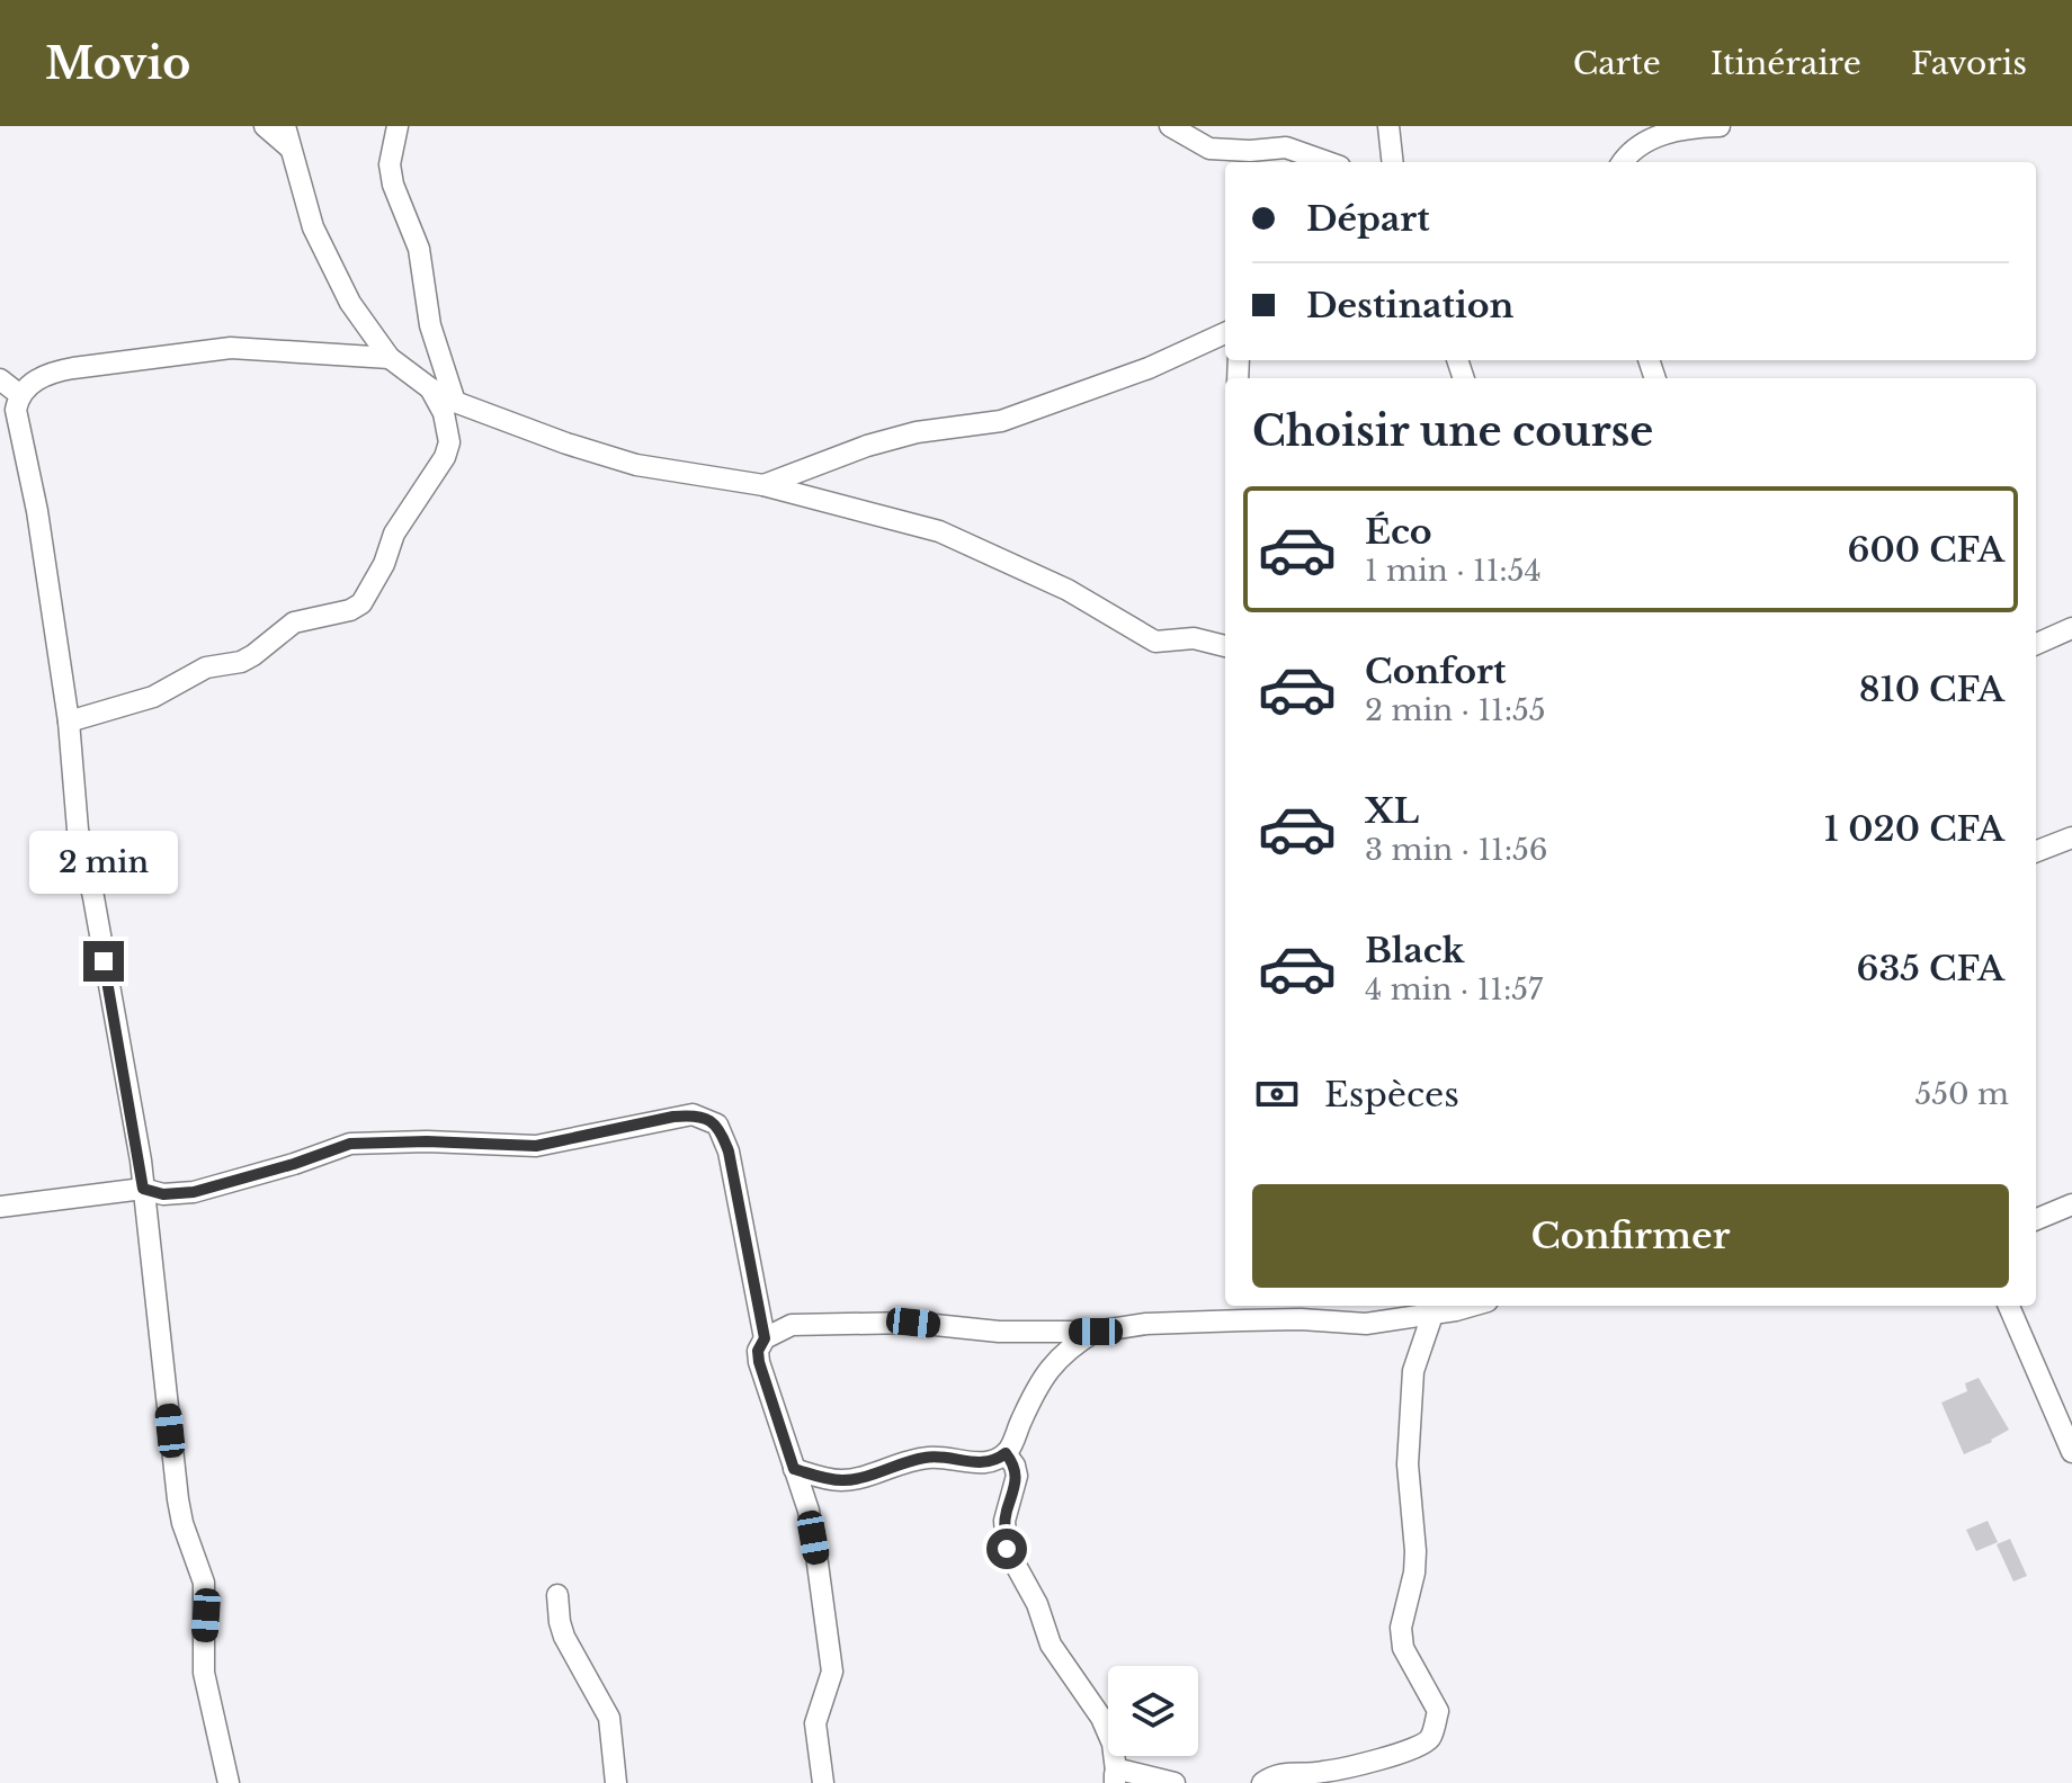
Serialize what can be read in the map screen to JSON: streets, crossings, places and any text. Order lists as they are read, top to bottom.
{
  "page": {
    "header": "Movio",
    "nav": ["Carte", "Itinéraire", "Favoris"],
    "banner": ["Départ", "Destination"],
    "heading": "Choisir une course",
    "list": [
      {
        "name": "Éco",
        "note": "1 min · 11:54",
        "value": "600 CFA"
      },
      {
        "name": "Confort",
        "note": "2 min · 11:55",
        "value": "810 CFA"
      },
      {
        "name": "XL",
        "note": "3 min · 11:56",
        "value": "1 020 CFA"
      },
      {
        "name": "Black",
        "note": "4 min · 11:57",
        "value": "635 CFA"
      }
    ],
    "bubble": "2 min",
    "pay": ["Espèces", "550 m"],
    "buttons": "Confirmer"
  }
}
